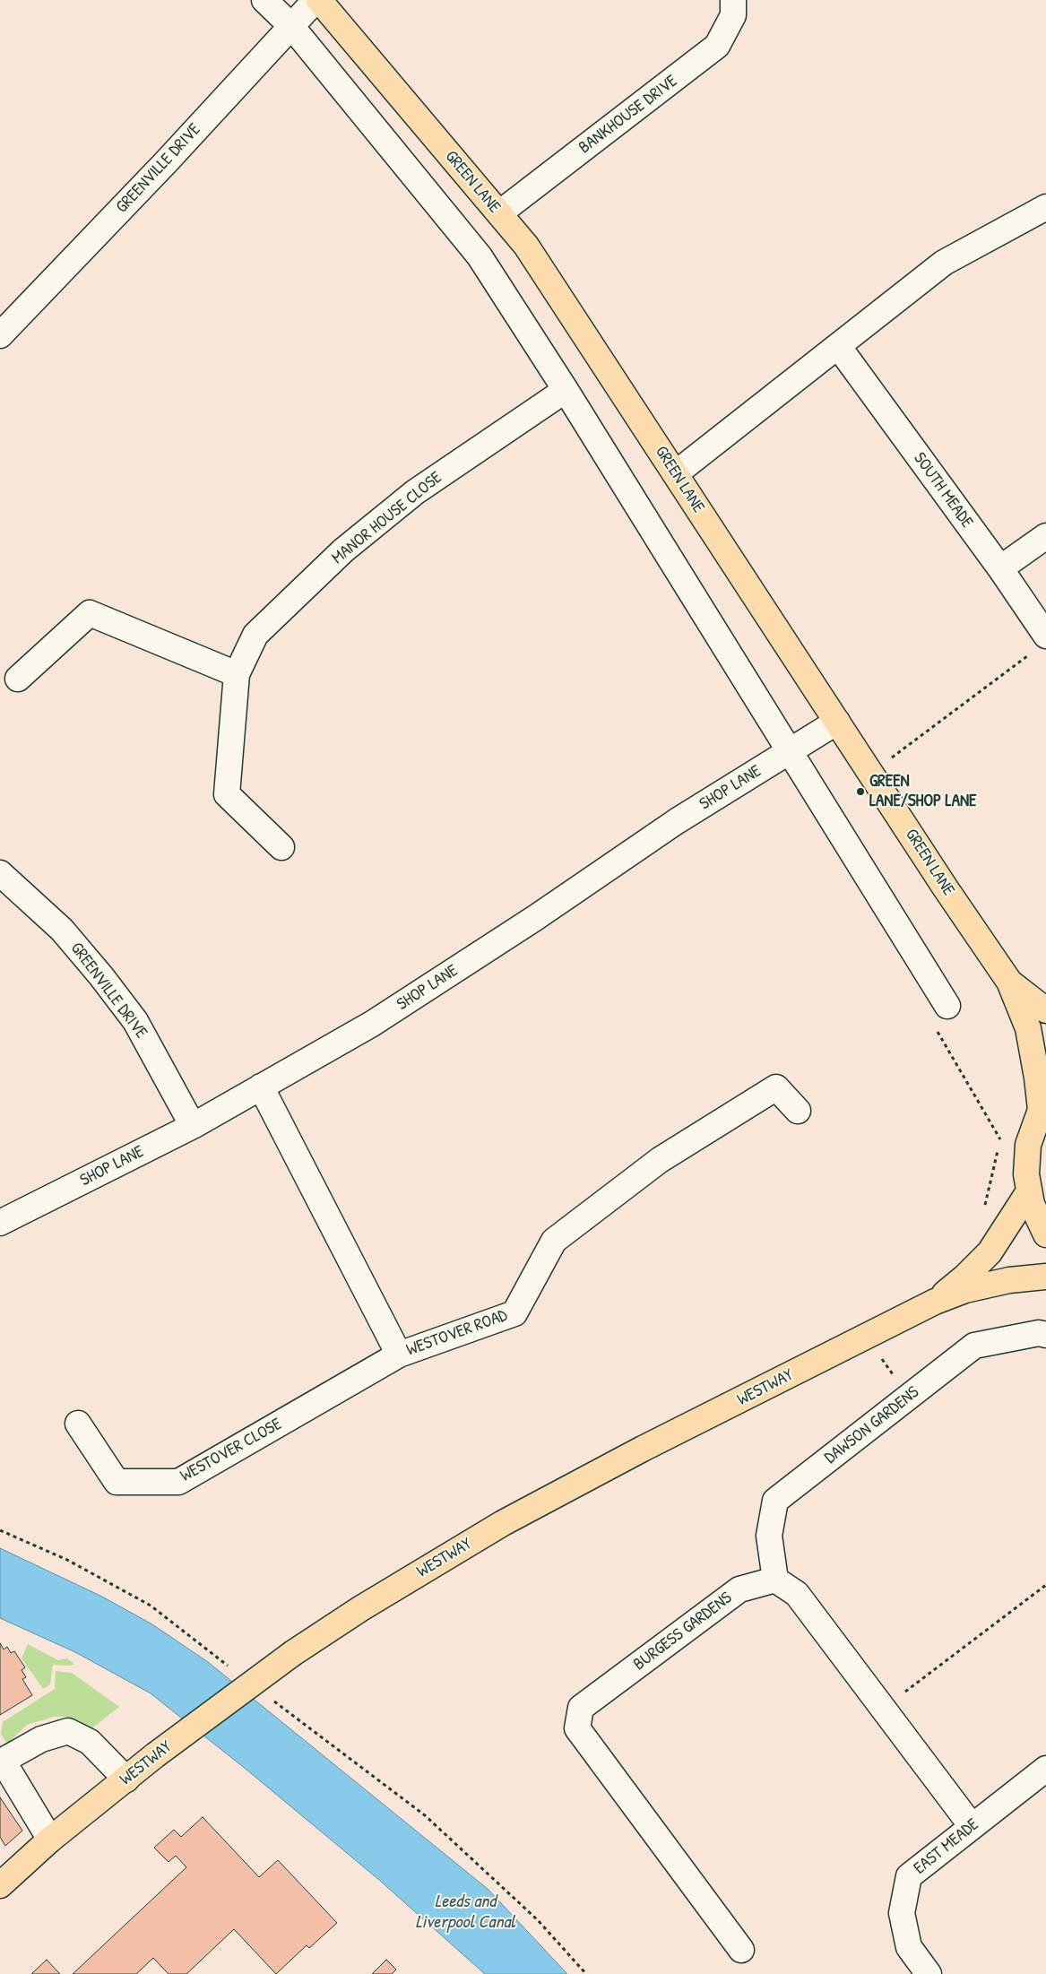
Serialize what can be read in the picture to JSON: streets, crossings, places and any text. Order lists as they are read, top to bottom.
{
  "streets": {
    "main road": ["GREEN LANE", "WESTWAY"],
    "street": [
      "BANKHOUSE DRIVE",
      "GREENVILLE DRIVE",
      "SOUTH MEADE",
      "MANOR HOUSE CLOSE",
      "SHOP LANE",
      "WESTOVER ROAD",
      "DAWSON GARDENS",
      "WESTOVER CLOSE",
      "BURGESS GARDENS",
      "EAST MEADE"
    ]
  },
  "crossings": [
    ["BANKHOUSE DRIVE", "GREEN LANE"],
    ["GREENVILLE DRIVE", "SHOP LANE"],
    ["GREEN LANE", "SHOP LANE"],
    ["SHOP LANE", "WESTOVER ROAD"],
    ["WESTOVER ROAD", "WESTOVER CLOSE"],
    ["DAWSON GARDENS", "BURGESS GARDENS"]
  ],
  "water": ["Leeds and Liverpool Canal"],
  "places": ["GREEN LANE/SHOP LANE"]
}
